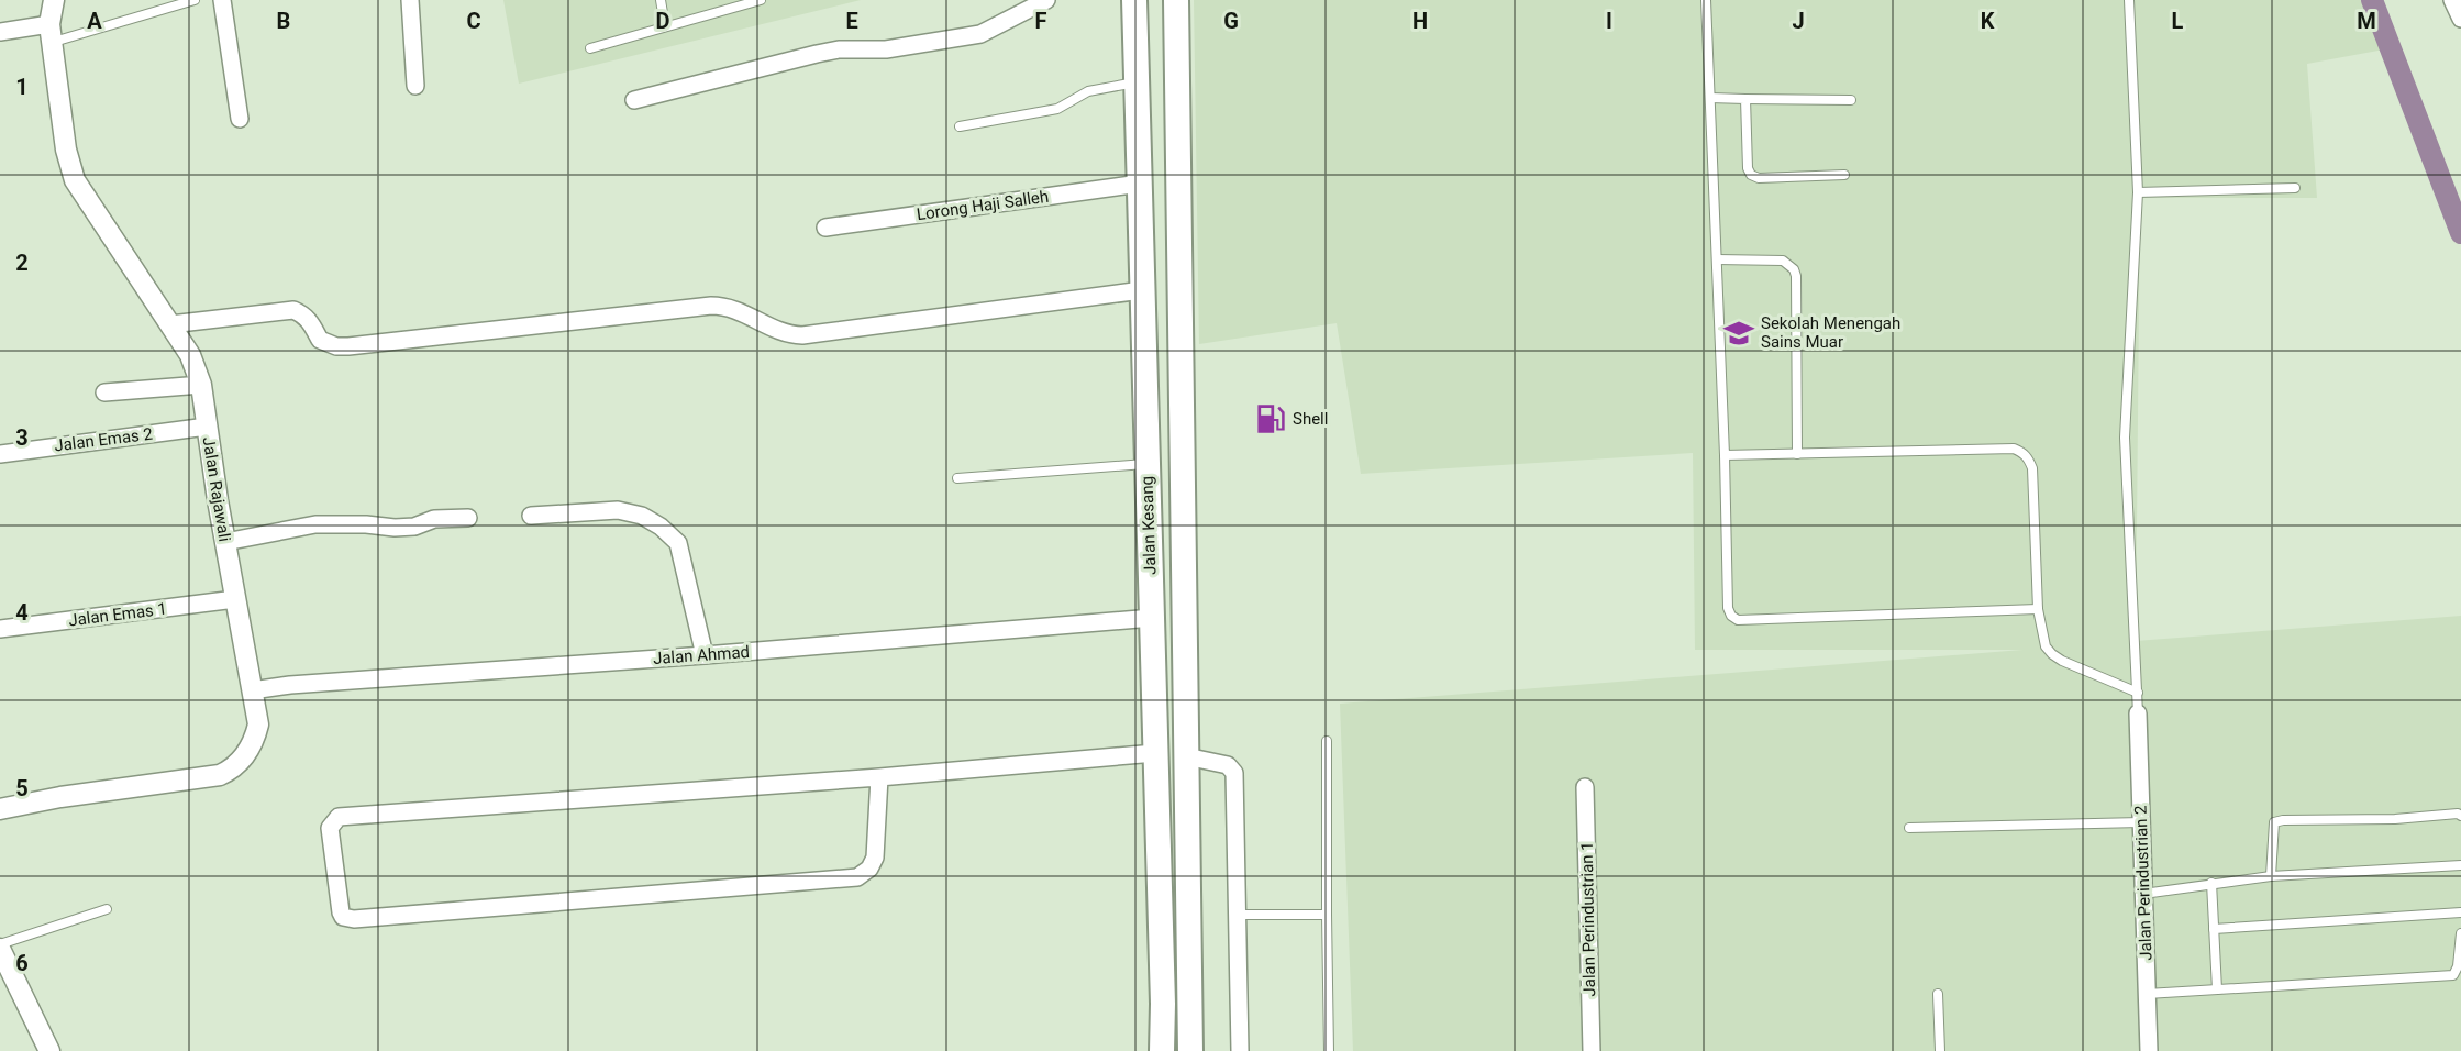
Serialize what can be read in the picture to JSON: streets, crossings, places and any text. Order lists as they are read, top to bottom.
{
  "streets": {
    "main road": ["Jalan Kesang"],
    "street": [
      "Lorong Haji Salleh",
      "Jalan Emas 2",
      "Jalan Rajawali",
      "Jalan Emas 1",
      "Jalan Ahmad",
      "Jalan Perindustrian 2",
      "Jalan Perindustrian 1"
    ]
  },
  "crossings": [
    ["Lorong Haji Salleh", "Jalan Kesang"],
    ["Jalan Emas 2", "Jalan Rajawali"],
    ["Jalan Rajawali", "Jalan Emas 1"],
    ["Jalan Rajawali", "Jalan Ahmad"],
    ["Jalan Kesang", "Jalan Ahmad"]
  ],
  "places": {
    "school or university": ["Sekolah Menengah Sains Muar"],
    "fuel station": ["Shell"]
  },
  "grid": {
    "columns": [
      "A",
      "B",
      "C",
      "D",
      "E",
      "F",
      "G",
      "H",
      "I",
      "J",
      "K",
      "L",
      "M"
    ],
    "rows": [
      "1",
      "2",
      "3",
      "4",
      "5",
      "6"
    ]
  }
}
